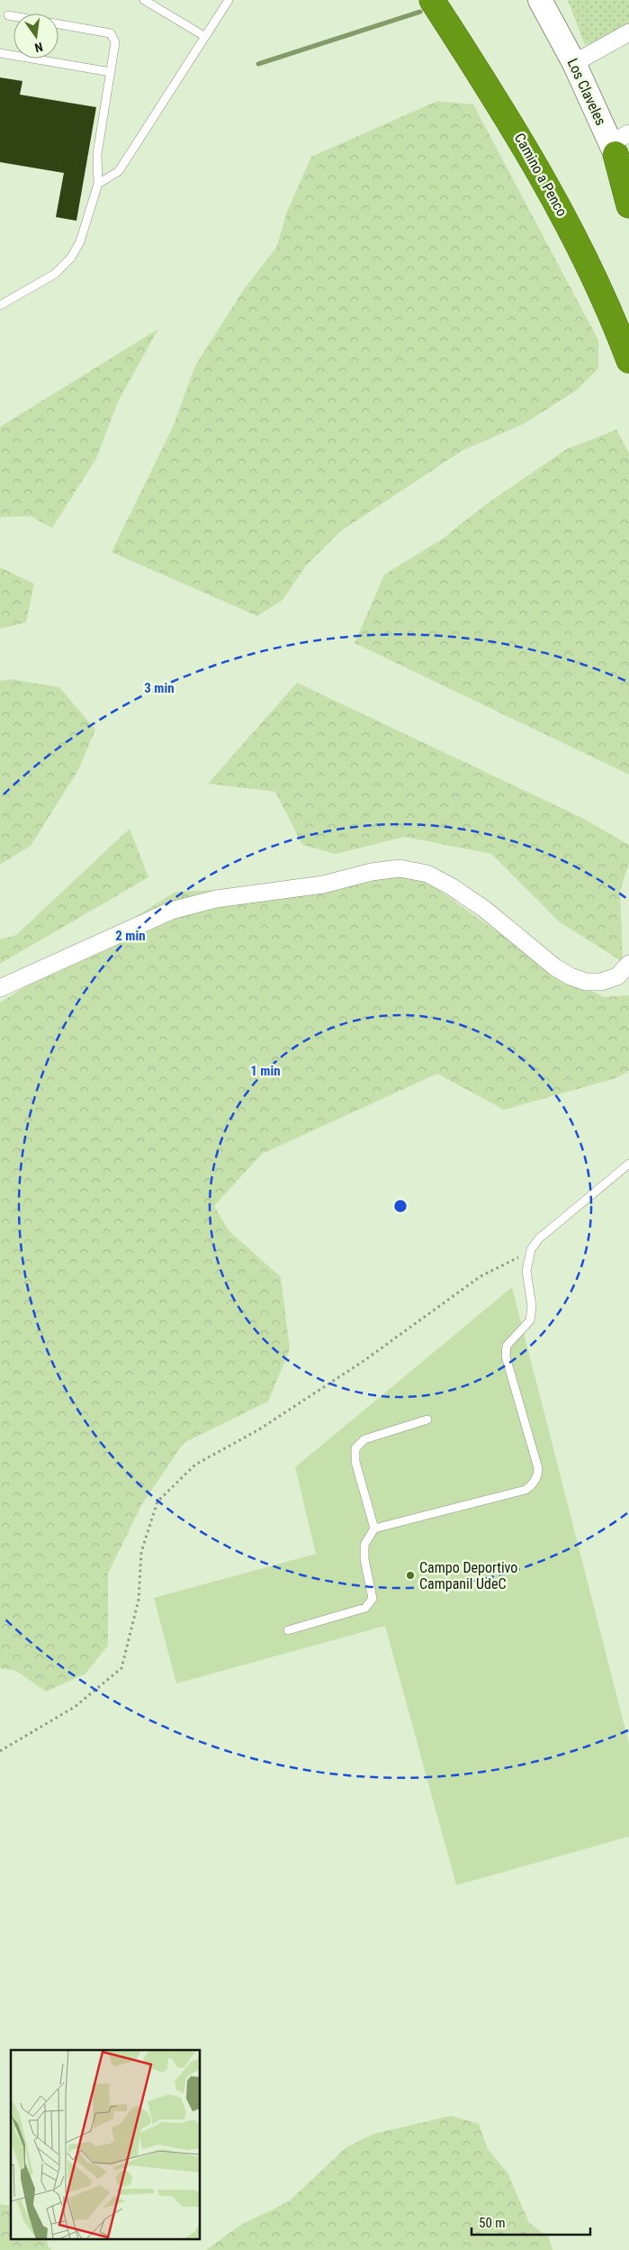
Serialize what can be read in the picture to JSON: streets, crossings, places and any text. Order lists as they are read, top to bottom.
{
  "streets": {
    "highway": ["Camino a Penco"],
    "street": ["Los Claveles"]
  },
  "places": ["Campo Deportivo Campanil UdeC"],
  "scale_bar": "50 m",
  "north": "bottom",
  "rings": ["3 min", "2 min", "1 min"]
}
